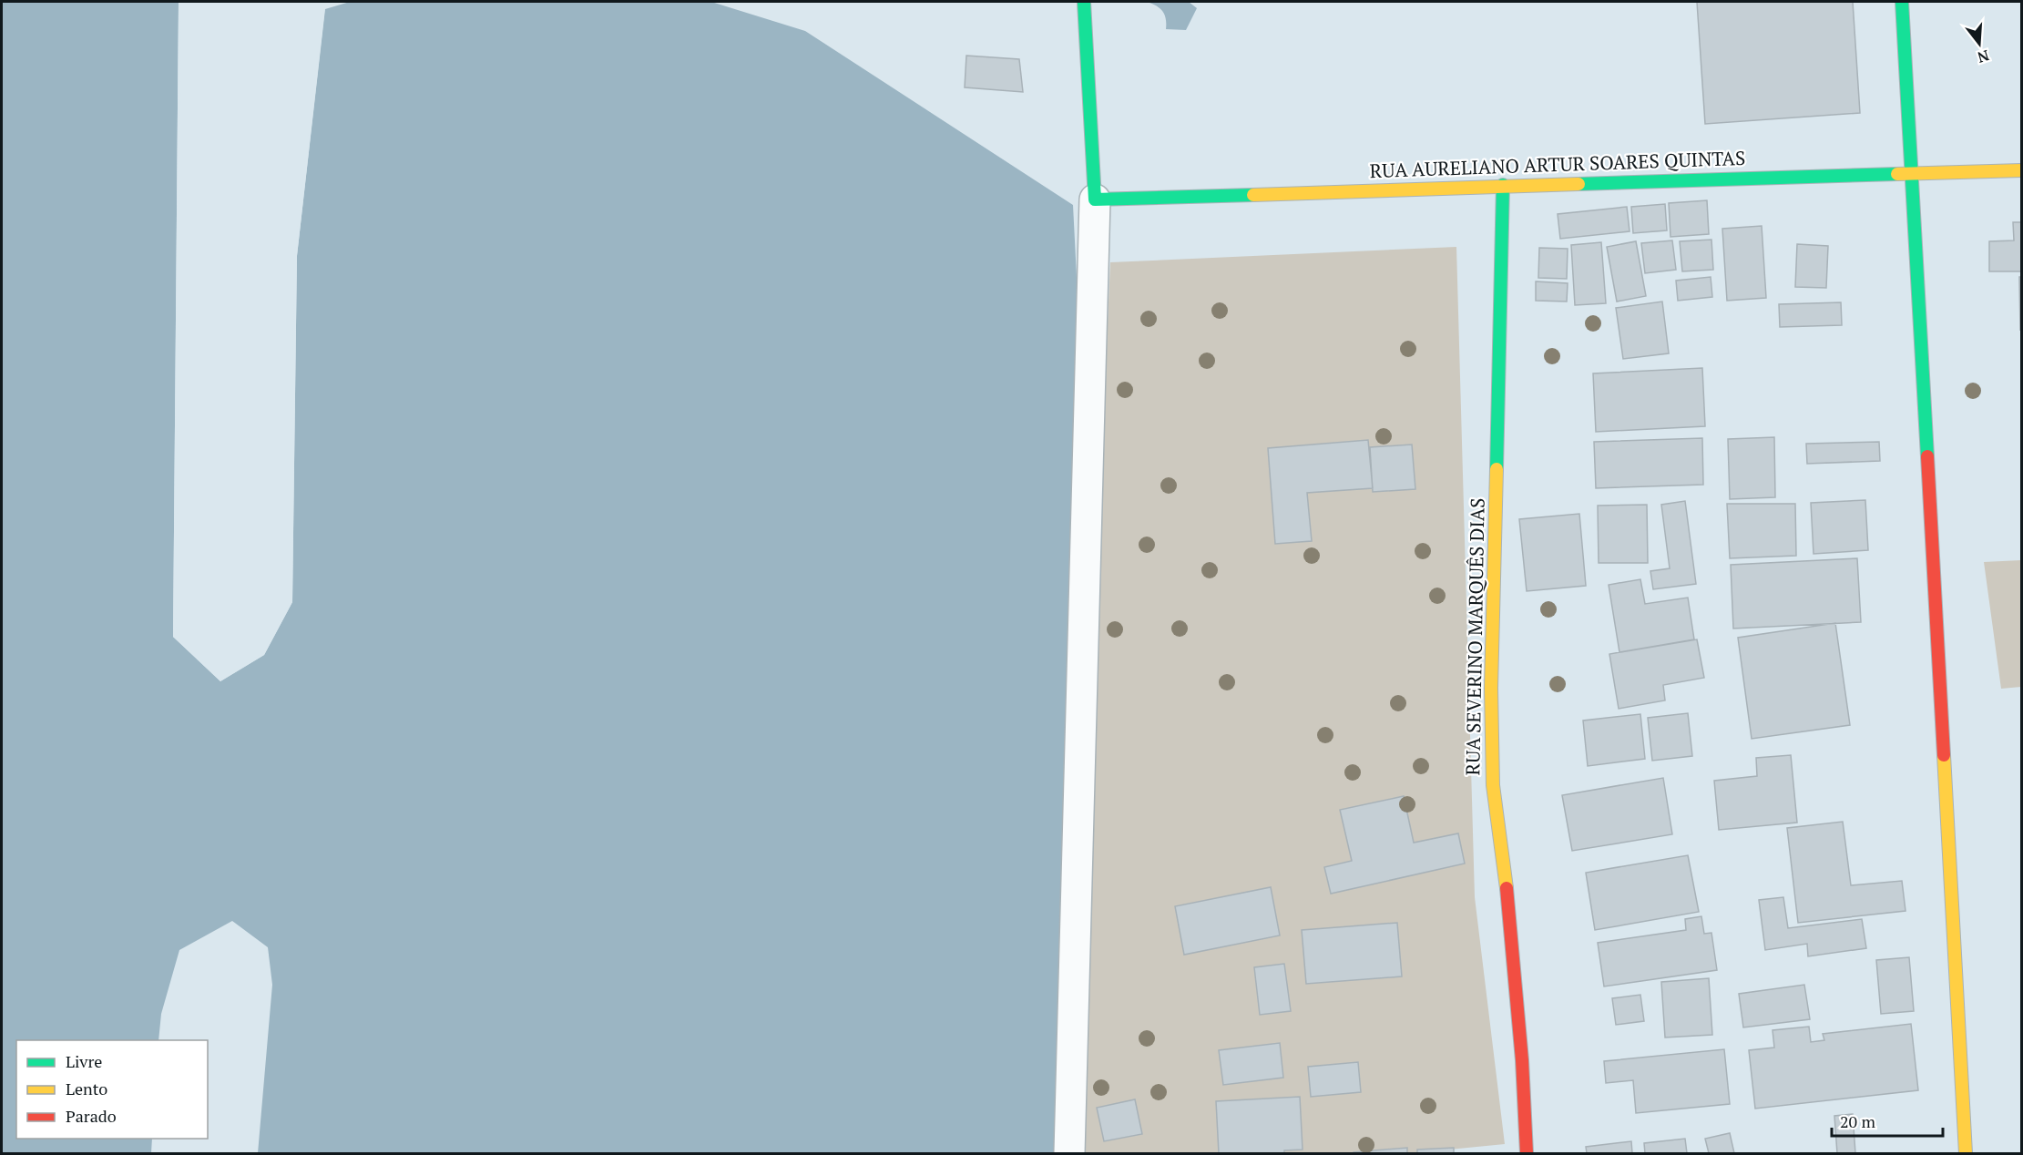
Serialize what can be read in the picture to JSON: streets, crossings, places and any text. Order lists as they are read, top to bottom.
{
  "streets": {
    "street": ["RUA AURELIANO ARTUR SOARES QUINTAS", "RUA SEVERINO MARQUÊS DIAS"]
  },
  "crossings": [
    ["RUA AURELIANO ARTUR SOARES QUINTAS", "RUA SEVERINO MARQUÊS DIAS"]
  ],
  "legend": ["Livre", "Lento", "Parado"],
  "scale_bar": "20 m",
  "north": "bottom"
}
